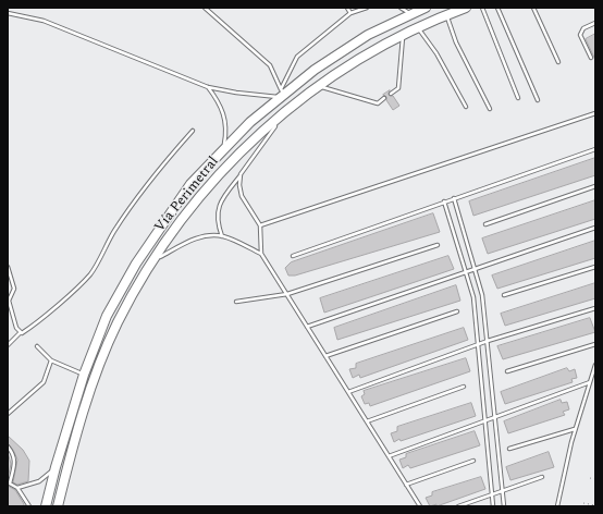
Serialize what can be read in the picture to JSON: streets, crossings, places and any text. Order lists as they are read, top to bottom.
{
  "streets": {
    "highway": ["Vía Perimetral"]
  }
}
